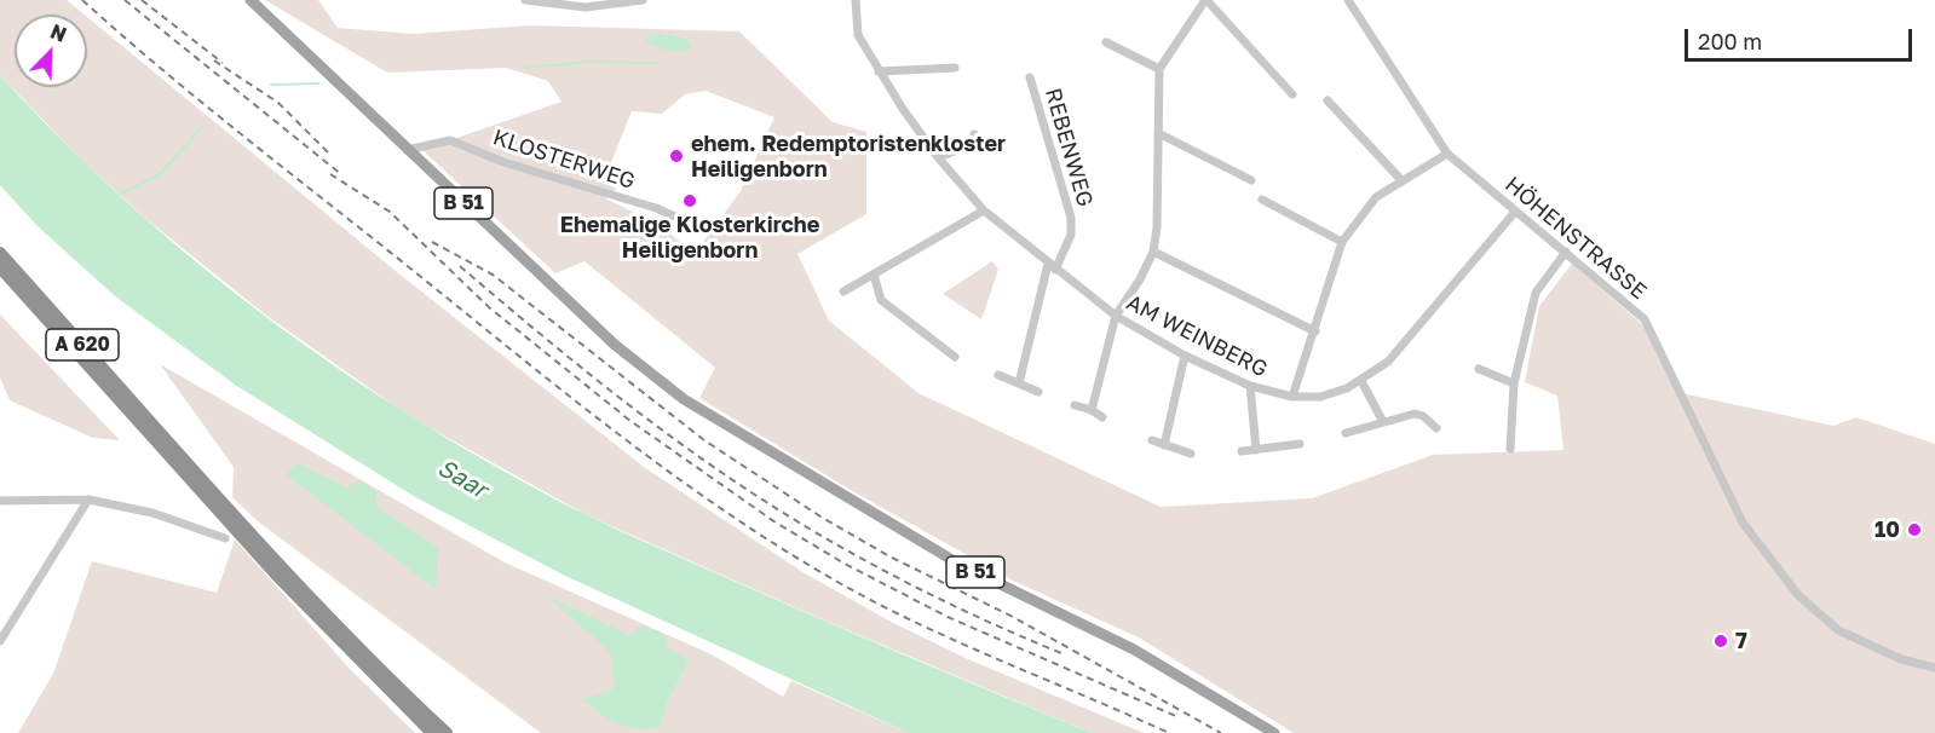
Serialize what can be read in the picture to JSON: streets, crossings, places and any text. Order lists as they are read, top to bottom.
{
  "streets": {
    "highway": ["A 620"],
    "main road": ["B 51"],
    "street": [
      "REBENWEG",
      "KLOSTERWEG",
      "HÖHENSTRASSE",
      "AM WEINBERG"
    ]
  },
  "crossings": [
    ["REBENWEG", "AM WEINBERG"],
    ["KLOSTERWEG", "B 51"],
    ["HÖHENSTRASSE", "AM WEINBERG"]
  ],
  "water": ["Saar"],
  "places": [
    "ehem. Redemptoristenkloster Heiligenborn",
    "Ehemalige Klosterkirche Heiligenborn",
    "10",
    "7"
  ],
  "scale_bar": "200 m",
  "north": "top right"
}
